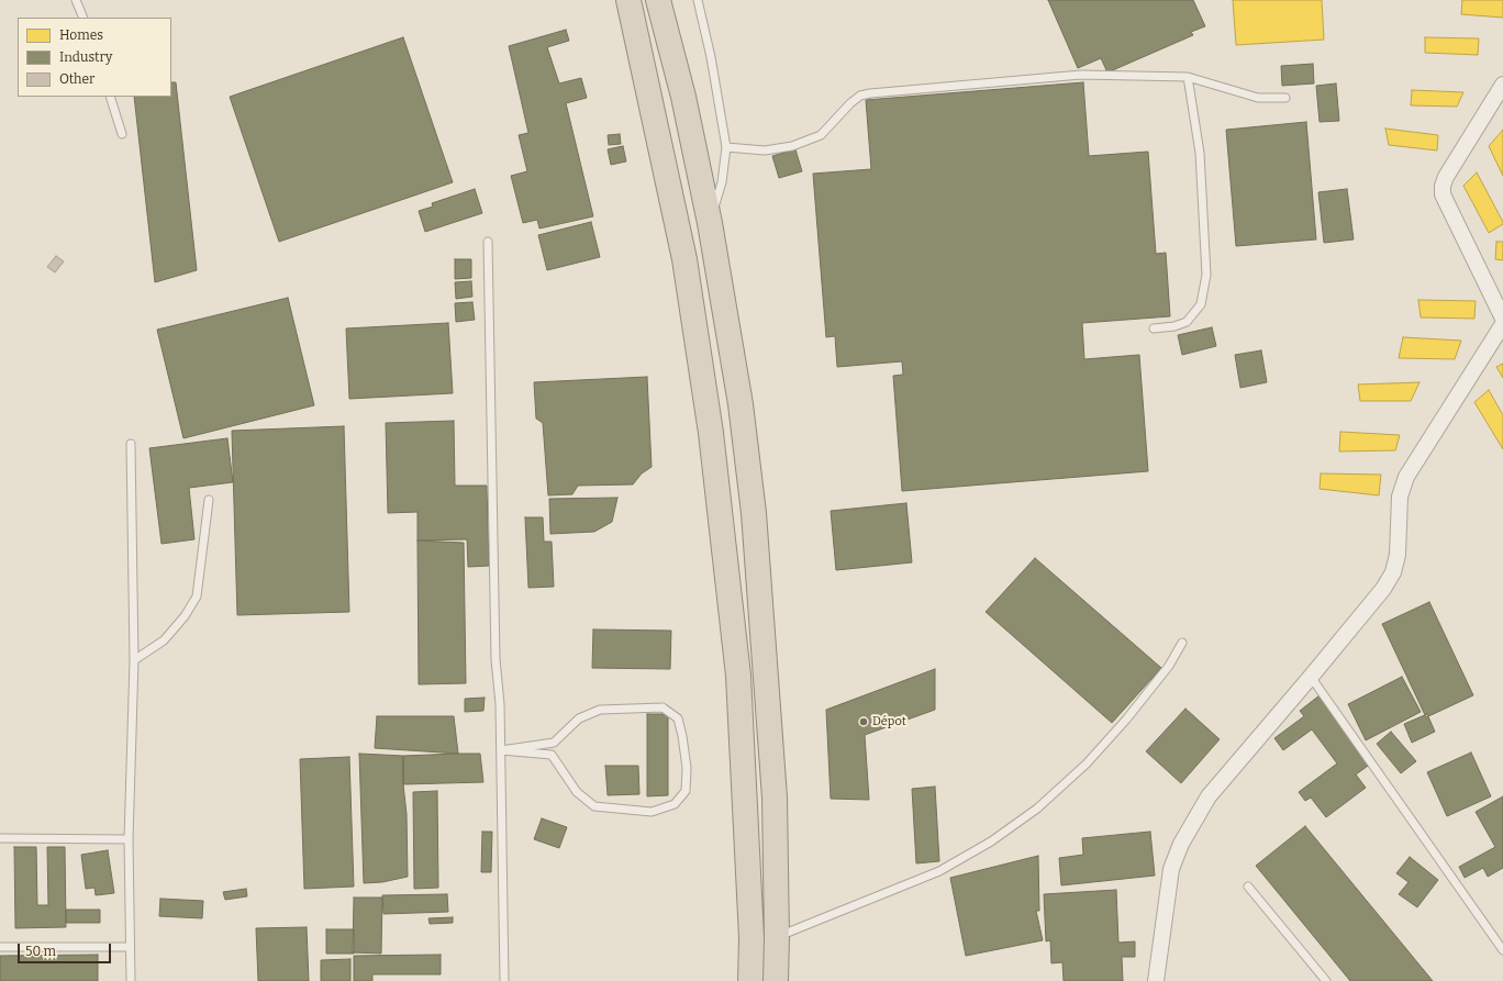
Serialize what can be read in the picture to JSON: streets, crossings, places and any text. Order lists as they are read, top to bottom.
{
  "places": ["Dépot"],
  "legend": ["Homes", "Industry", "Other"],
  "scale_bar": "50 m"
}
